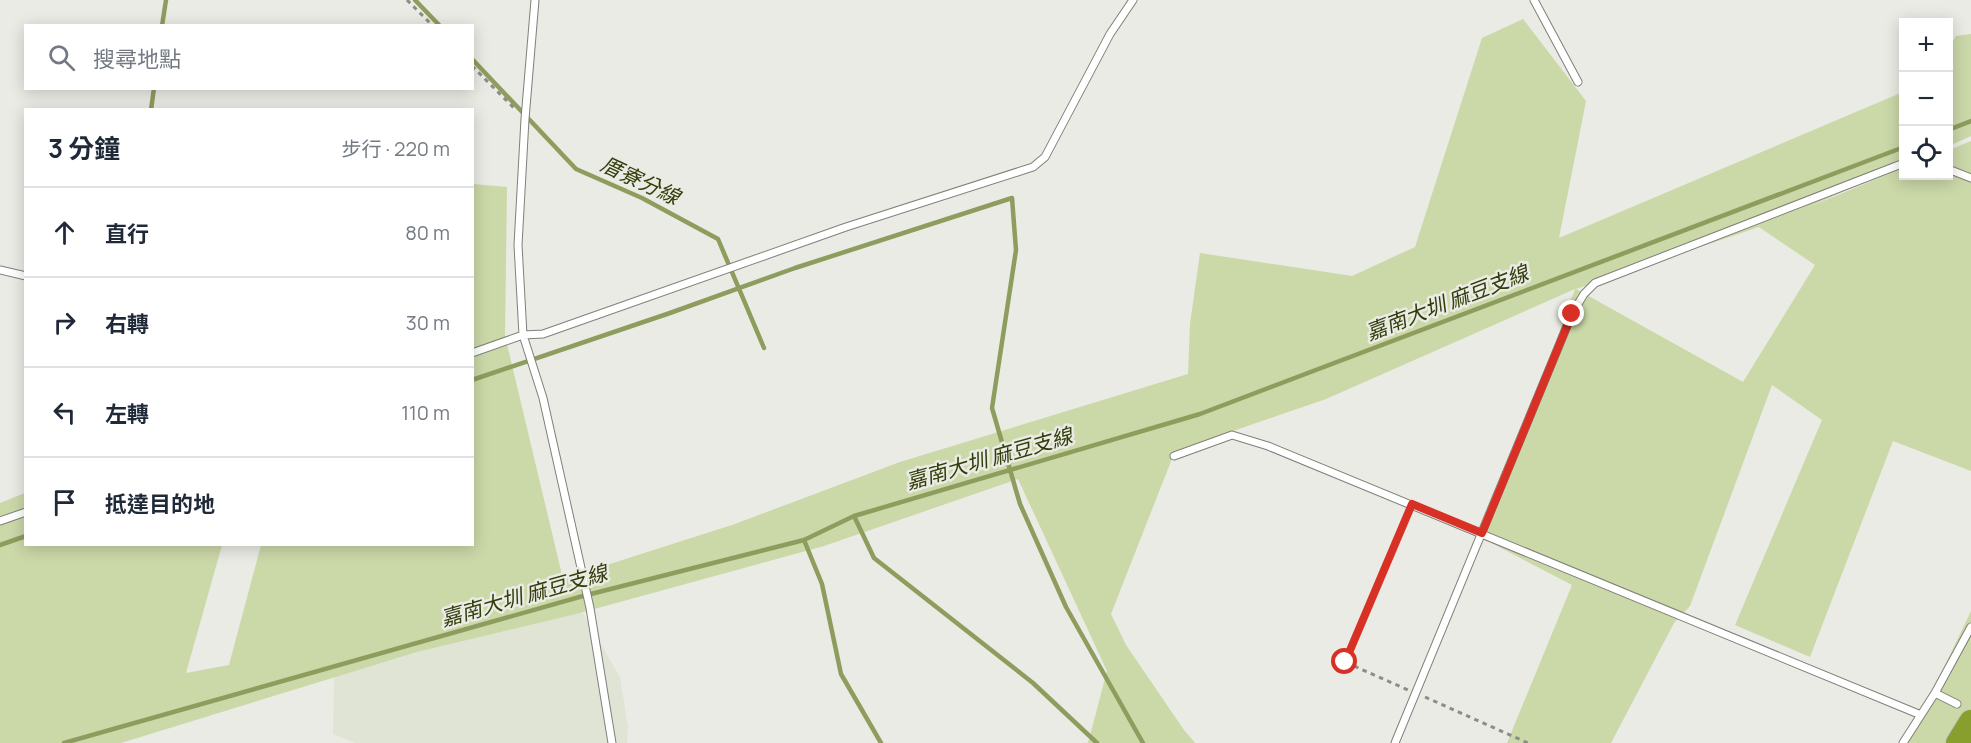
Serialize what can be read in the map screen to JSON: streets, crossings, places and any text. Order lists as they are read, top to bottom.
{
  "water": ["厝寮分線", "嘉南大圳 麻豆支線"],
  "page": {
    "map_buttons": ["+", "−"],
    "search": "搜尋地點",
    "heading": ["3 分鐘", "步行 · 220 m"],
    "list": [
      ["直行", "80 m"],
      ["右轉", "30 m"],
      ["左轉", "110 m"],
      "抵達目的地"
    ]
  }
}
